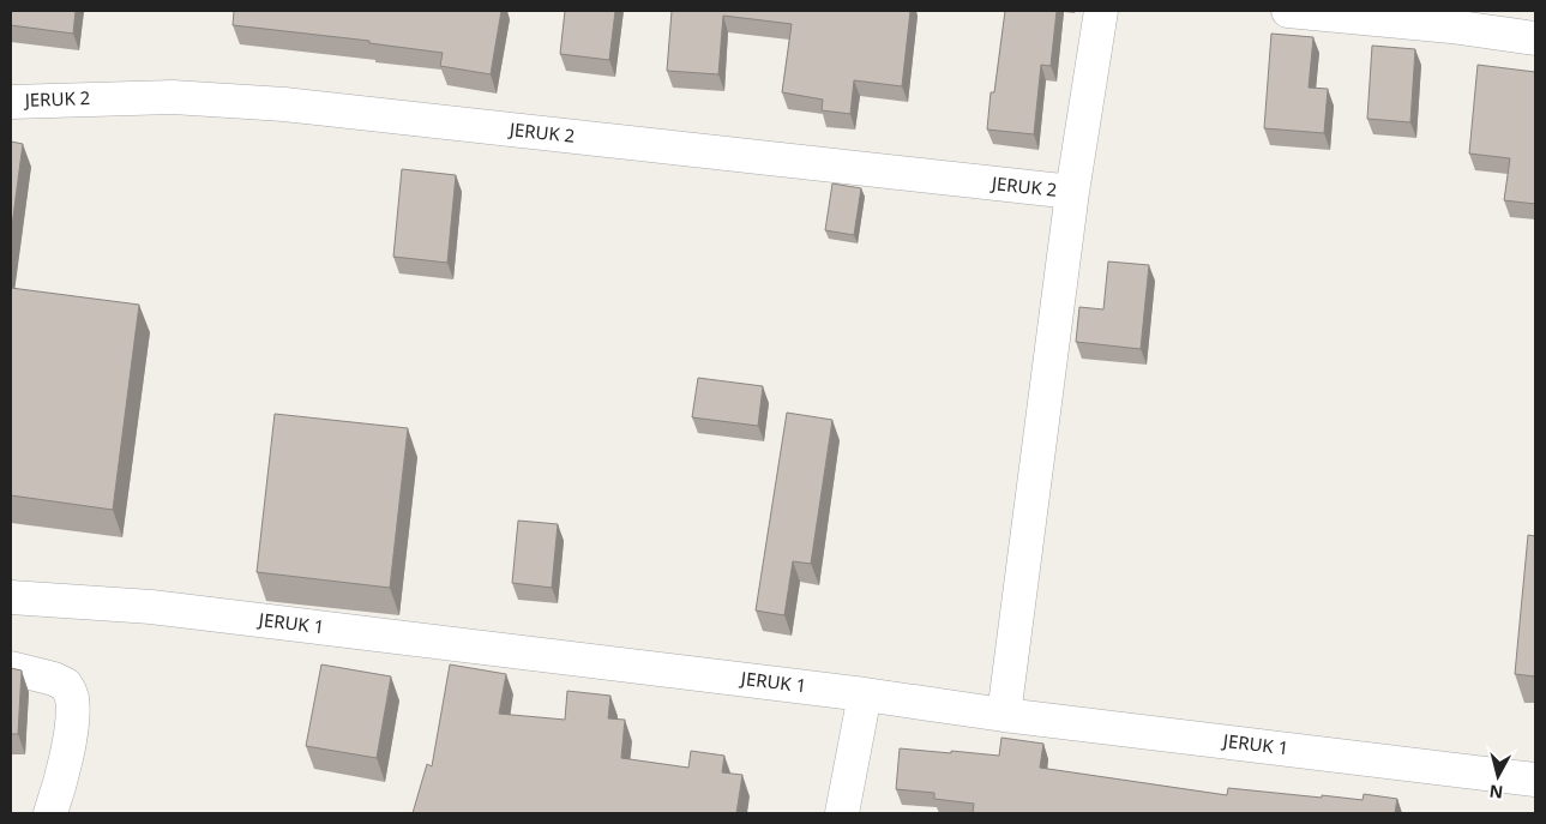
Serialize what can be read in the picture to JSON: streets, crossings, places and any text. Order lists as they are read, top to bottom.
{
  "streets": {
    "street": ["JERUK 2", "JERUK 1"]
  },
  "north": "bottom"
}
